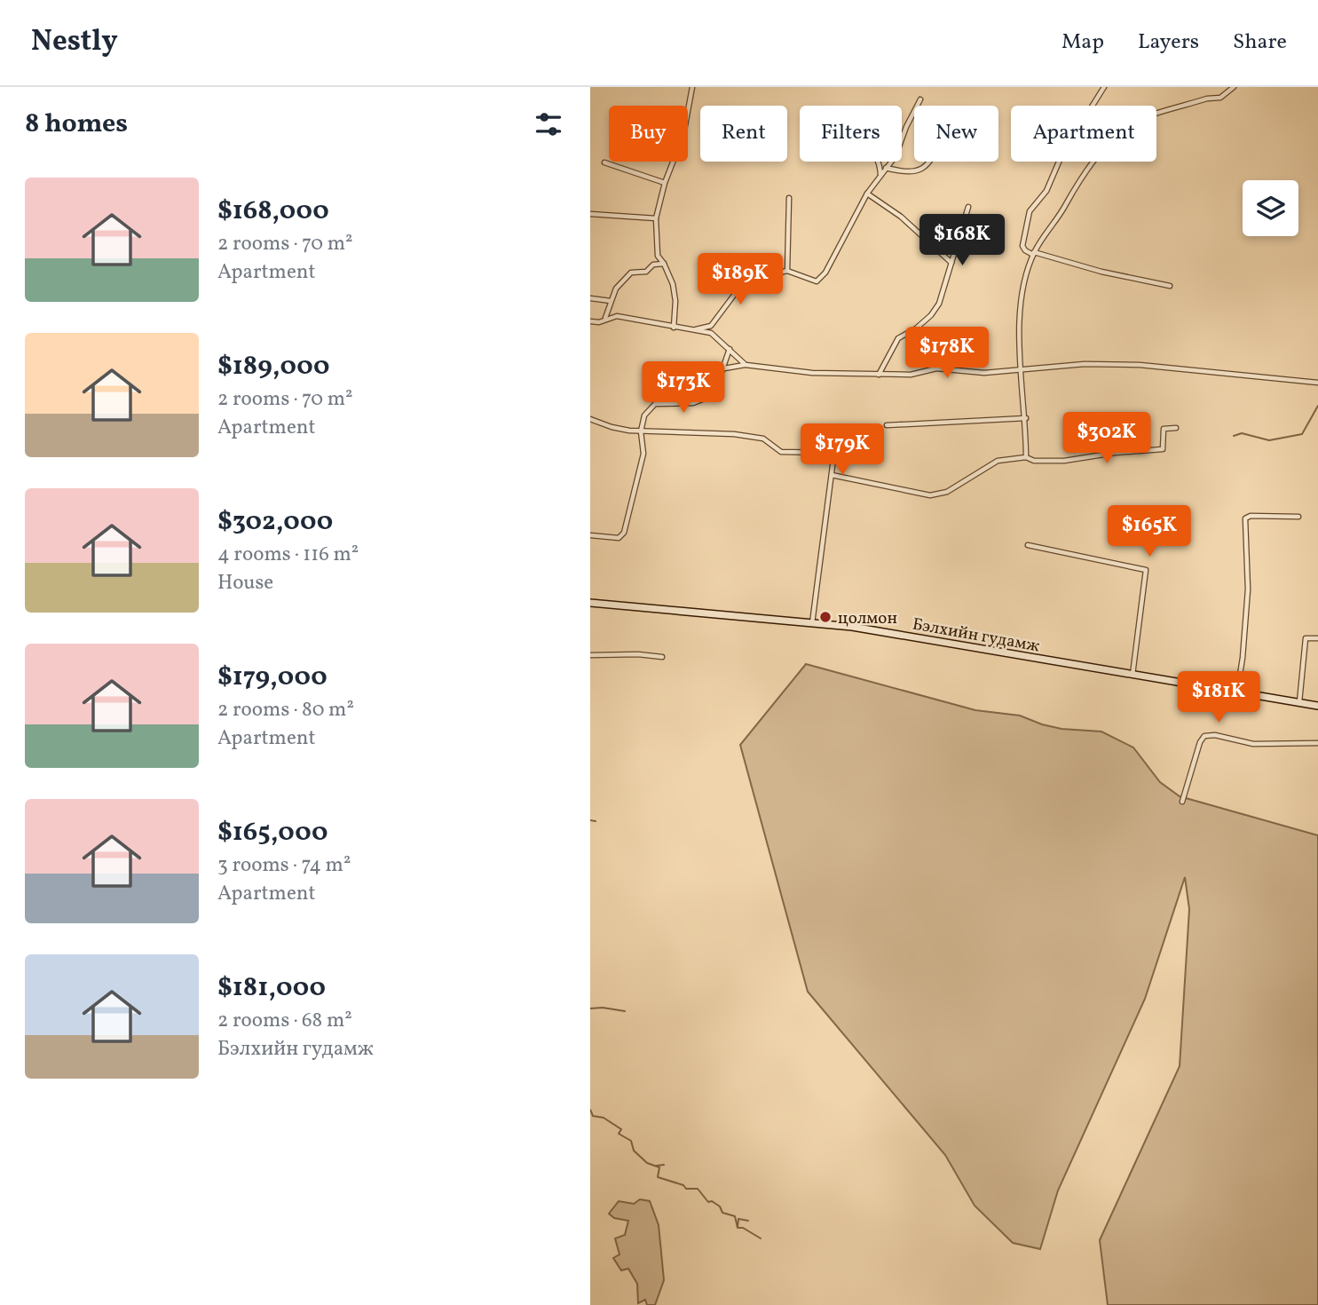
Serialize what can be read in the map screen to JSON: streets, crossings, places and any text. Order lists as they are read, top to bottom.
{
  "streets": {
    "main road": ["Бэлхийн гудамж"]
  },
  "places": ["цолмон"],
  "page": {
    "header": "Nestly",
    "nav": ["Map", "Layers", "Share"],
    "heading": "8 homes",
    "chip": [
      "Buy",
      "Rent",
      "Filters",
      "New",
      "Apartment"
    ],
    "list": [
      {
        "name": "$168,000",
        "note": "2 rooms · 70 m² · Apartment"
      },
      {
        "name": "$189,000",
        "note": "2 rooms · 70 m² · Apartment"
      },
      {
        "name": "$302,000",
        "note": "4 rooms · 116 m² · House"
      },
      {
        "name": "$179,000",
        "note": "2 rooms · 80 m² · Apartment"
      },
      {
        "name": "$165,000",
        "note": "3 rooms · 74 m² · Apartment"
      },
      {
        "name": "$181,000",
        "note": "2 rooms · 68 m² · Бэлхийн гудамж"
      }
    ],
    "price": [
      "$168K",
      "$189K",
      "$178K",
      "$173K",
      "$302K",
      "$179K",
      "$165K",
      "$181K"
    ]
  }
}
